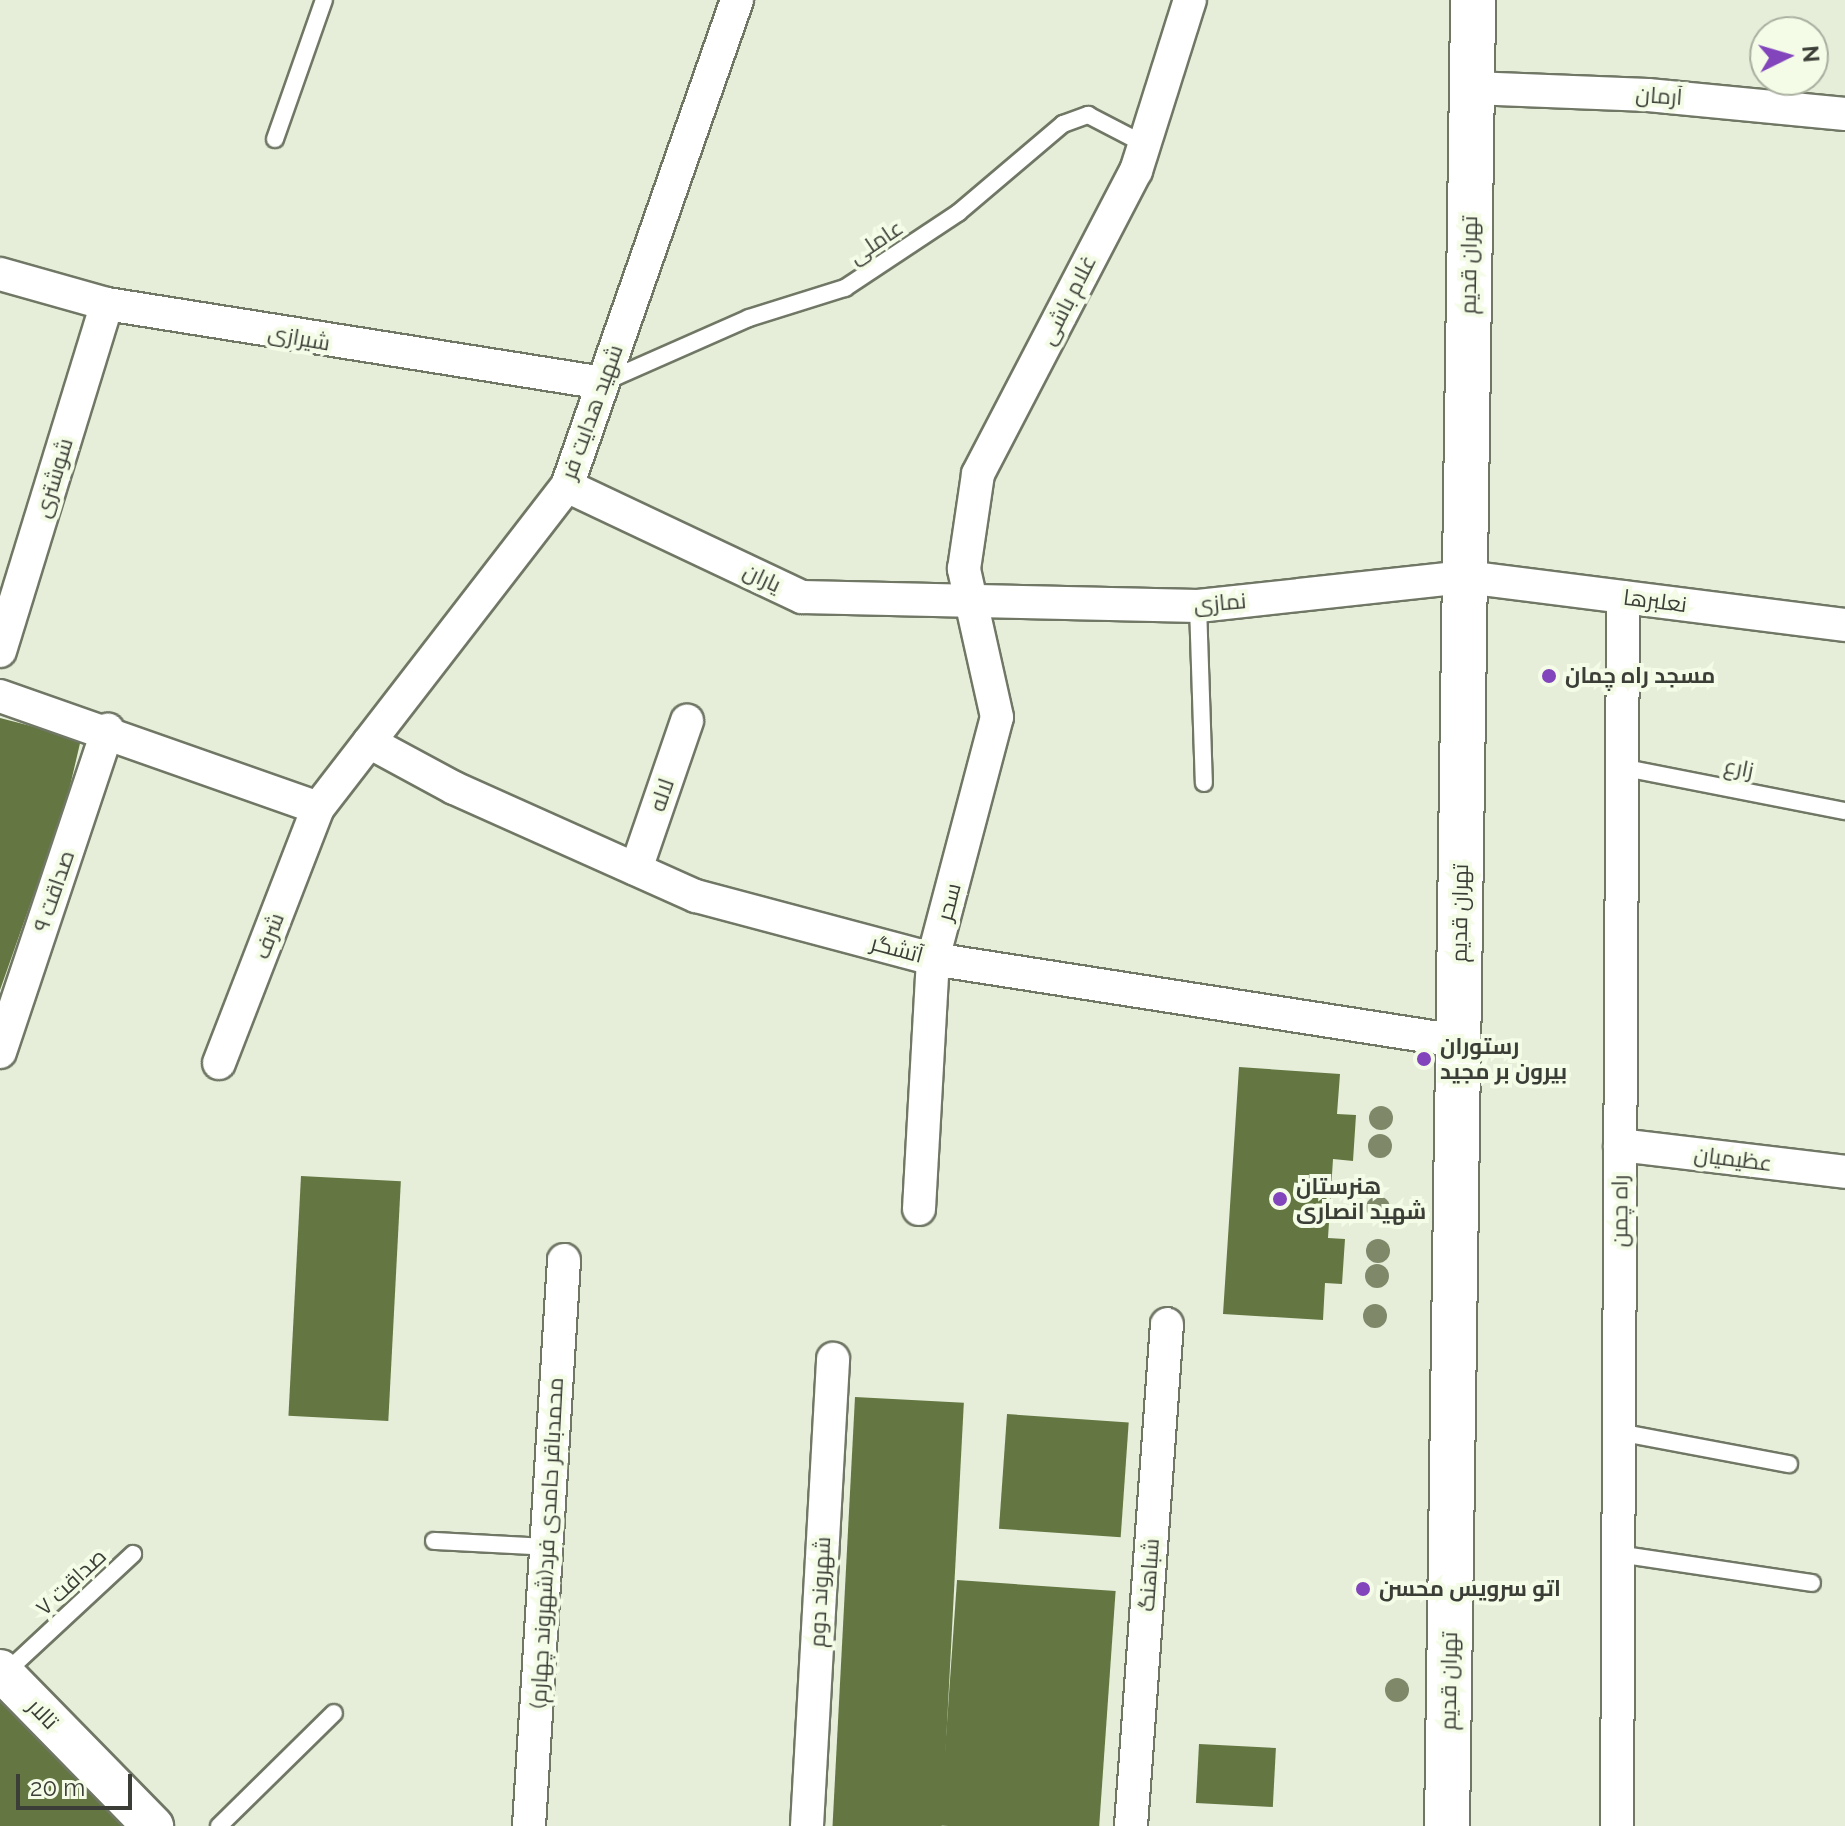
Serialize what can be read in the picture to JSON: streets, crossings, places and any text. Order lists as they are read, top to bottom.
{
  "streets": {
    "main road": ["تهران قدیم"],
    "street": [
      "آرمان",
      "غلام باشی",
      "شیرازی",
      "شهید هدایت فر",
      "شوشتری",
      "یاران",
      "نعلبرها",
      "نمازی",
      "لاله",
      "صداقت ۹",
      "سحر",
      "شرف",
      "آتشگر",
      "عظیمیان",
      "راه چمن",
      "محمدباقر حامدی فرد(شهروند چهارم)",
      "شباهنگ",
      "شهروند دوم",
      "تالار"
    ],
    "lane": ["عاملی", "زارع", "صداقت ۷"]
  },
  "crossings": [
    ["آرمان", "تهران قدیم"],
    ["عاملی", "غلام باشی"],
    ["عاملی", "شیرازی"],
    ["عاملی", "شهید هدایت فر"],
    ["تهران قدیم", "نعلبرها"],
    ["تهران قدیم", "نمازی"],
    ["تهران قدیم", "آتشگر"],
    ["غلام باشی", "یاران"],
    ["غلام باشی", "نمازی"],
    ["غلام باشی", "سحر"],
    ["شیرازی", "شهید هدایت فر"],
    ["شیرازی", "شوشتری"],
    ["شهید هدایت فر", "یاران"],
    ["شهید هدایت فر", "شرف"],
    ["شهید هدایت فر", "آتشگر"],
    ["یاران", "نمازی"],
    ["یاران", "سحر"],
    ["نعلبرها", "نمازی"],
    ["نعلبرها", "راه چمن"],
    ["نمازی", "سحر"],
    ["زارع", "راه چمن"],
    ["لاله", "آتشگر"],
    ["سحر", "آتشگر"],
    ["عظیمیان", "راه چمن"],
    ["صداقت ۷", "تالار"]
  ],
  "places": [
    "مسجد راه چمان",
    "رستوران بیرون بر مجید",
    "هنرستان شهید انصاری",
    "اتو سرویس محسن"
  ],
  "scale_bar": "20 m",
  "north": "right"
}
